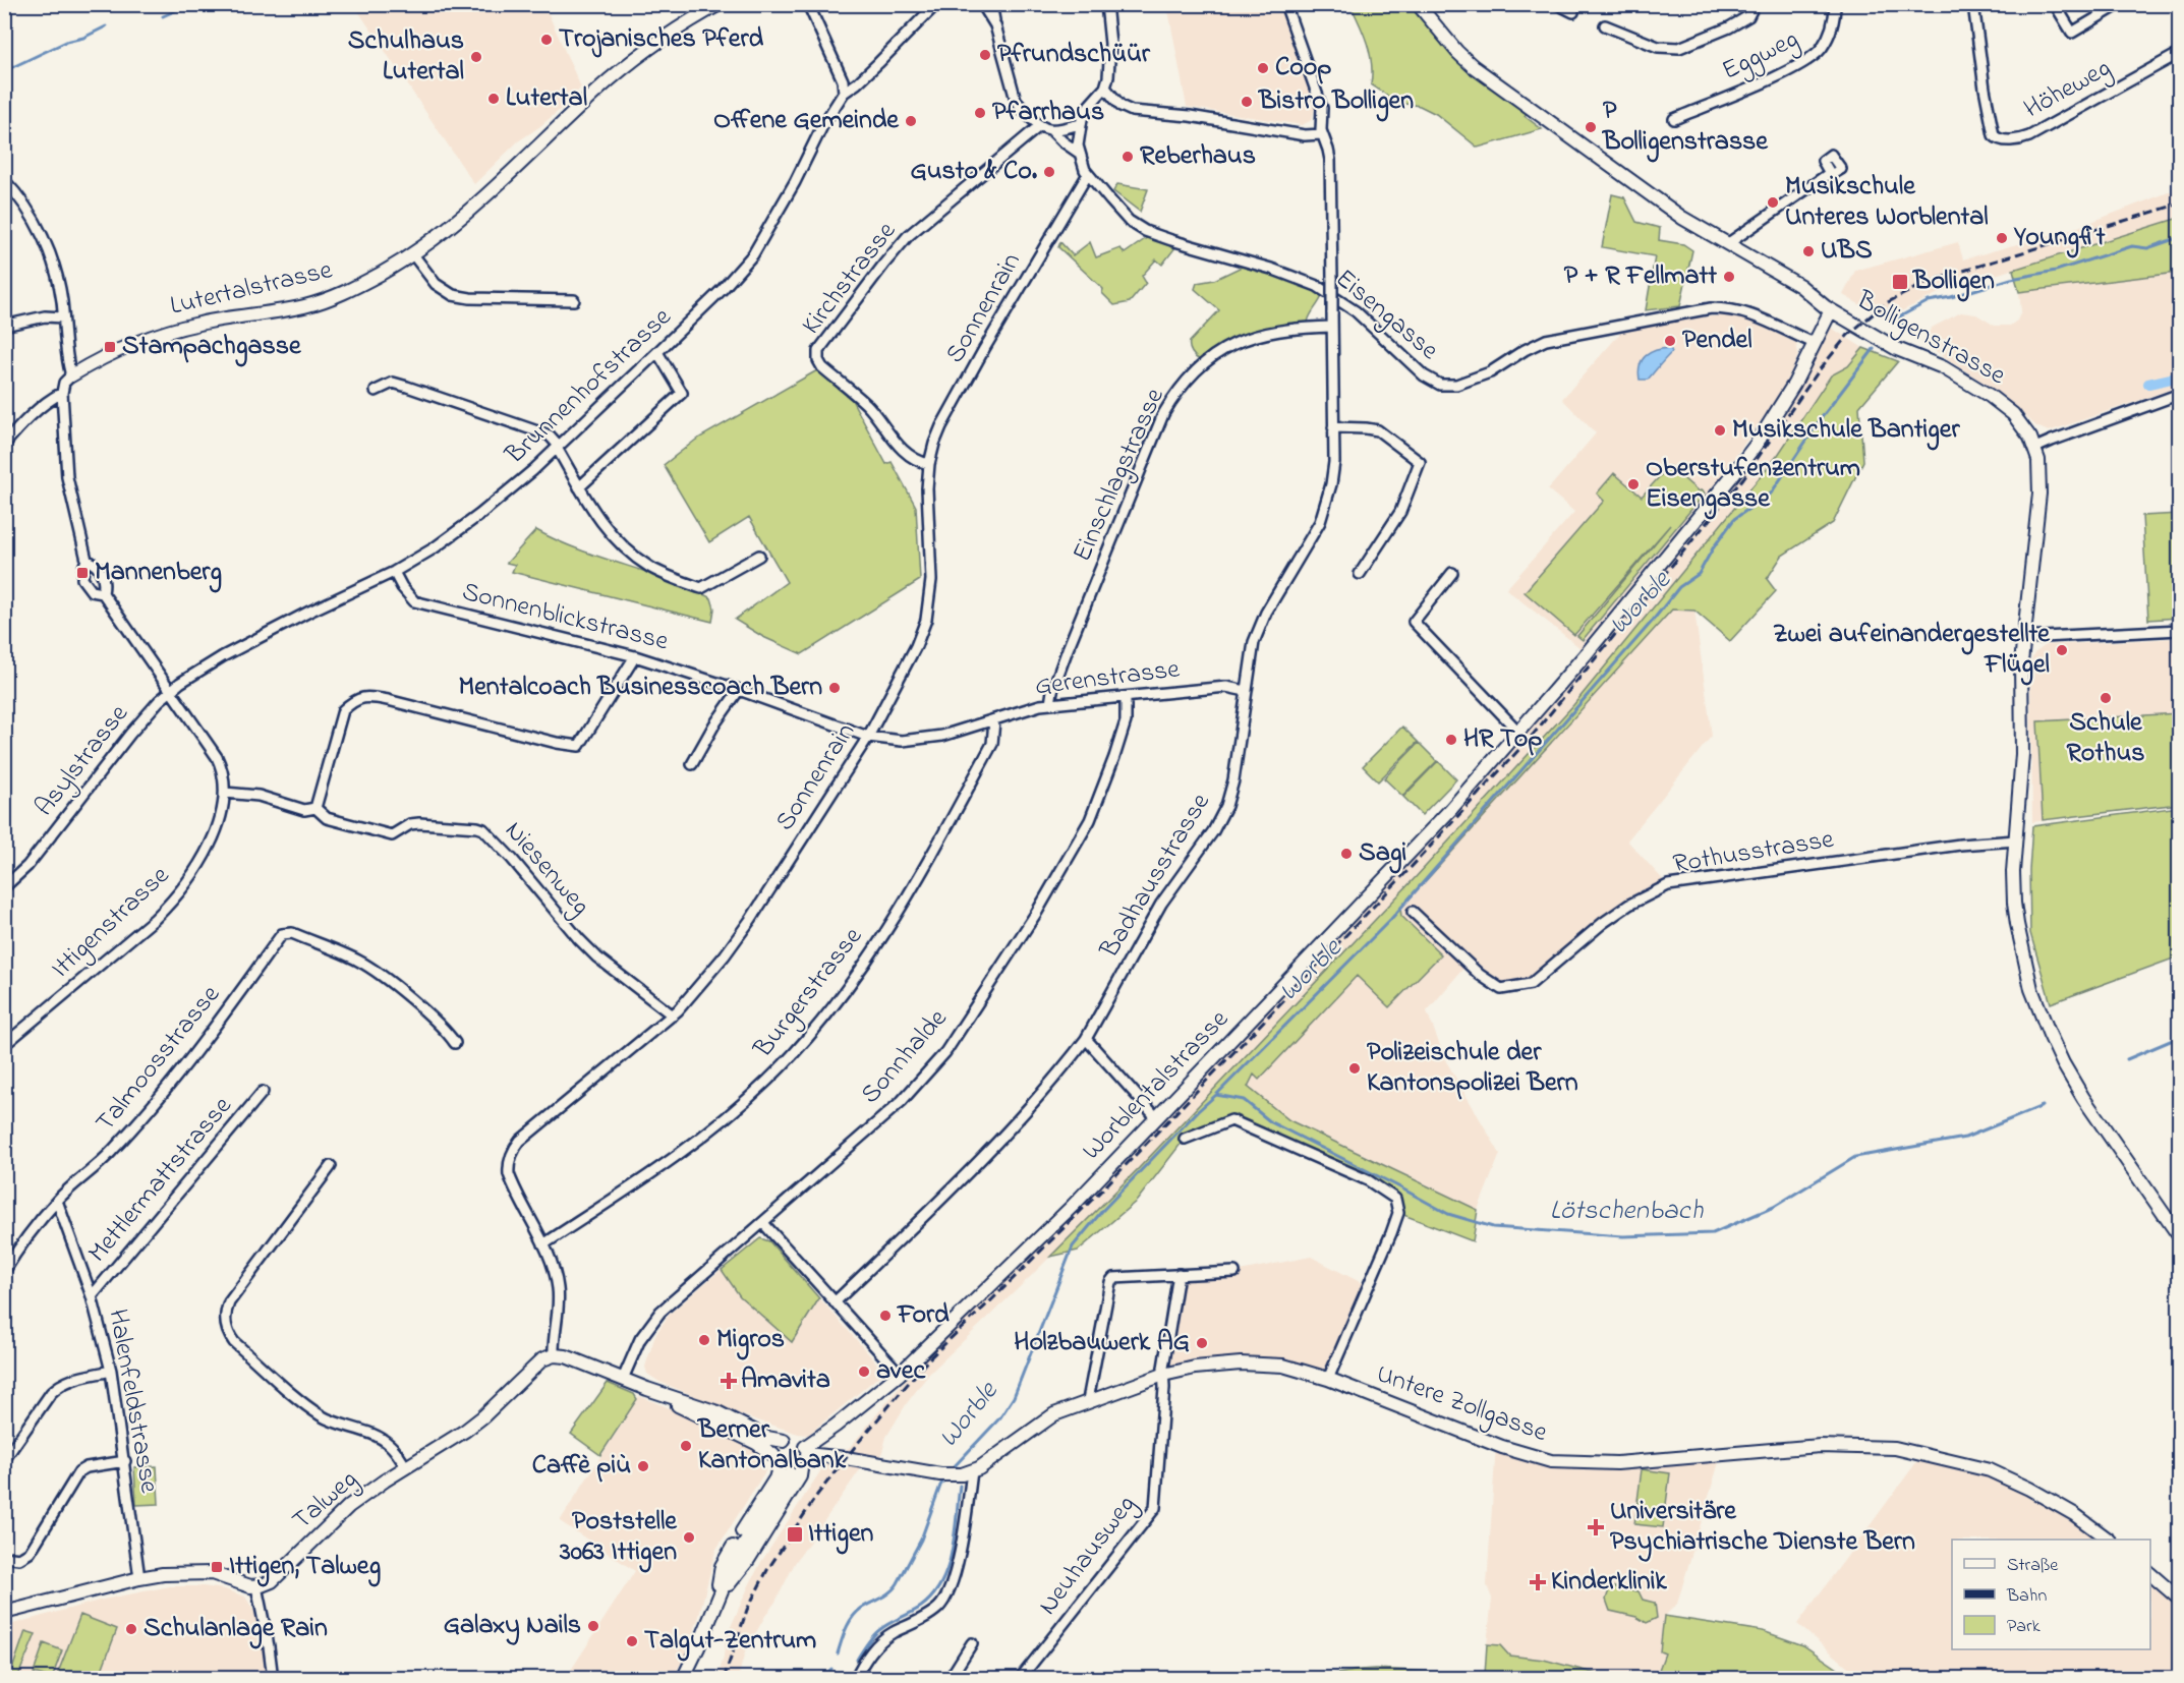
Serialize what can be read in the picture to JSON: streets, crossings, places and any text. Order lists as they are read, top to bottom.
{
  "streets": {
    "main road": [
      "Lutertalstrasse",
      "Bolligenstrasse",
      "Worblentalstrasse",
      "Untere Zollgasse",
      "Talweg"
    ],
    "street": [
      "Eggweg",
      "Höheweg",
      "Kirchstrasse",
      "Sonnenrain",
      "Eisengasse",
      "Brunnenhofstrasse",
      "Einschlagstrasse",
      "Sonnenblickstrasse",
      "Gerenstrasse",
      "Asylstrasse",
      "Rothusstrasse",
      "Niesenweg",
      "Badhausstrasse",
      "Ittigenstrasse",
      "Burgerstrasse",
      "Sonnhalde",
      "Talmoosstrasse",
      "Mettlermattstrasse",
      "Halenfeldstrasse",
      "Neuhausweg"
    ]
  },
  "crossings": [
    ["Kirchstrasse", "Sonnenrain"],
    ["Sonnenrain", "Eisengasse"],
    ["Sonnenrain", "Sonnenblickstrasse"],
    ["Sonnenrain", "Gerenstrasse"],
    ["Sonnenrain", "Niesenweg"],
    ["Sonnenrain", "Burgerstrasse"],
    ["Sonnenrain", "Talweg"],
    ["Eisengasse", "Worblentalstrasse"],
    ["Bolligenstrasse", "Rothusstrasse"],
    ["Bolligenstrasse", "Worblentalstrasse"],
    ["Brunnenhofstrasse", "Sonnenblickstrasse"],
    ["Brunnenhofstrasse", "Asylstrasse"],
    ["Brunnenhofstrasse", "Ittigenstrasse"],
    ["Einschlagstrasse", "Gerenstrasse"],
    ["Einschlagstrasse", "Badhausstrasse"],
    ["Sonnenblickstrasse", "Gerenstrasse"],
    ["Gerenstrasse", "Badhausstrasse"],
    ["Gerenstrasse", "Burgerstrasse"],
    ["Gerenstrasse", "Sonnhalde"],
    ["Asylstrasse", "Ittigenstrasse"],
    ["Niesenweg", "Ittigenstrasse"],
    ["Talmoosstrasse", "Halenfeldstrasse"],
    ["Mettlermattstrasse", "Halenfeldstrasse"],
    ["Untere Zollgasse", "Neuhausweg"]
  ],
  "water": ["Worble", "Lötschenbach"],
  "places": {
    "other": [
      "Trojanisches Pferd",
      "Pfrundschüür",
      "Schulhaus Lutertal",
      "Coop",
      "Lutertal",
      "Bistro Bolligen",
      "Pfarrhaus",
      "Offene Gemeinde",
      "P Bolligenstrasse",
      "Reberhaus",
      "Gusto & Co.",
      "Musikschule Unteres Worblental",
      "Youngfit",
      "UBS",
      "P + R Fellmatt",
      "Pendel",
      "Musikschule Bantiger",
      "Oberstufenzentrum Eisengasse",
      "Zwei aufeinandergestellte Flügel",
      "Mentalcoach Businesscoach Bern",
      "Schule Rothus",
      "HR Top",
      "Sagi",
      "Polizeischule der Kantonspolizei Bern",
      "Ford",
      "Migros",
      "Holzbauwerk AG",
      "avec",
      "Berner Kantonalbank",
      "Caffè più",
      "Poststelle 3063 Ittigen",
      "Galaxy Nails",
      "Schulanlage Rain",
      "Talgut-Zentrum"
    ],
    "transit": [
      "Bolligen",
      "Stampachgasse",
      "Mannenberg",
      "Ittigen",
      "Ittigen, Talweg"
    ],
    "health": ["Amavita", "Universitäre Psychiatrische Dienste Bern", "Kinderklinik"]
  },
  "legend": ["Straße", "Bahn", "Park"]
}
